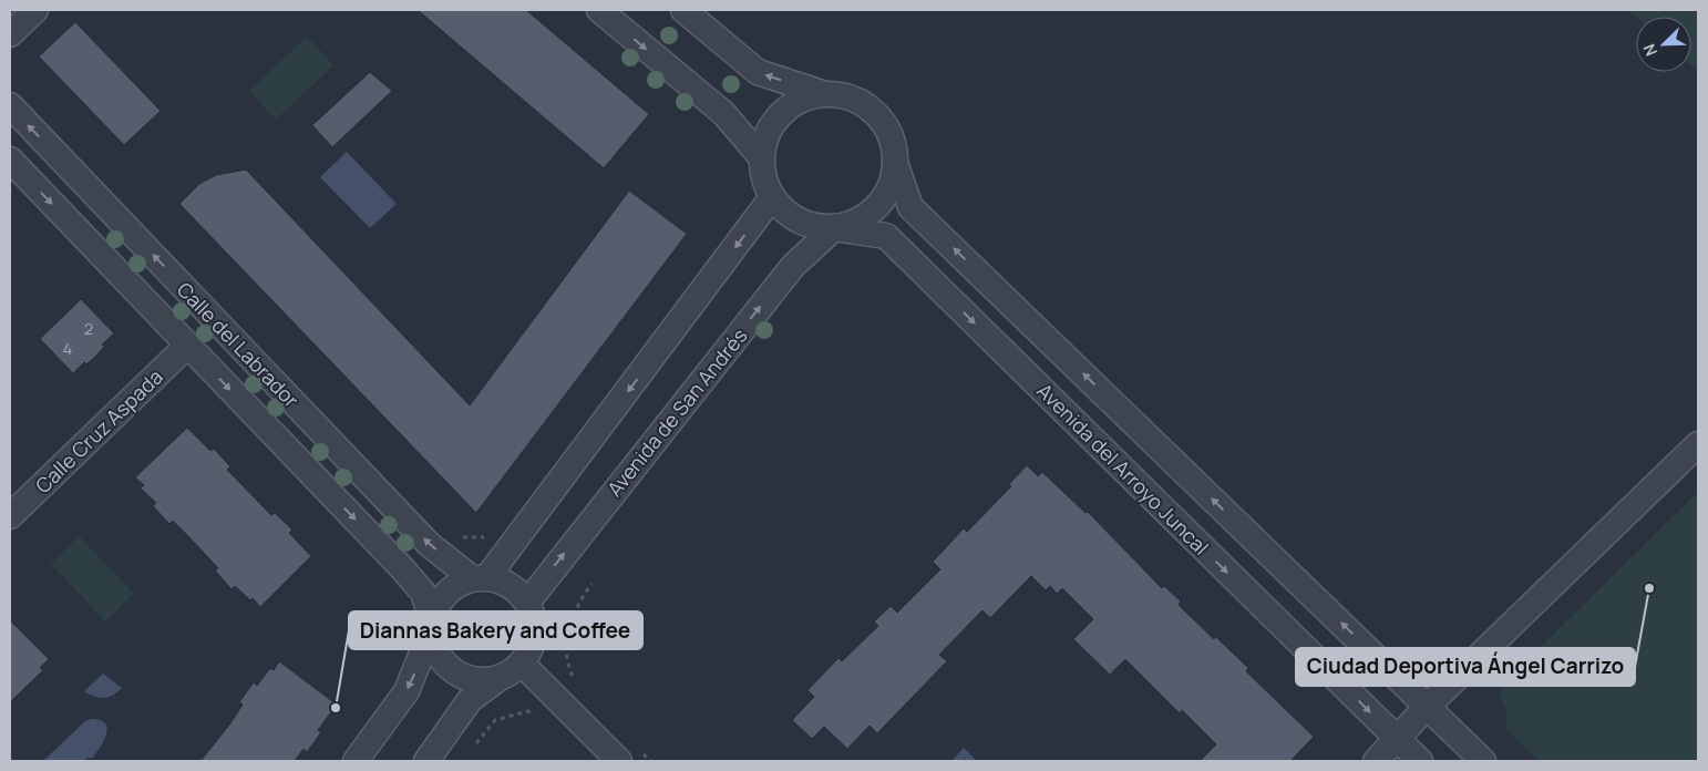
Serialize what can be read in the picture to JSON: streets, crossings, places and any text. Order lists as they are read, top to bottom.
{
  "streets": {
    "street": [
      "Calle del Labrador",
      "Avenida de San Andrés",
      "Calle Cruz Aspada",
      "Avenida del Arroyo Juncal"
    ]
  },
  "crossings": [
    ["Calle del Labrador", "Avenida de San Andrés"],
    ["Calle del Labrador", "Calle Cruz Aspada"],
    ["Avenida de San Andrés", "Avenida del Arroyo Juncal"]
  ],
  "places": ["Ciudad Deportiva Ángel Carrizo", "Diannas Bakery and Coffee"],
  "house_numbers": ["2", "4"],
  "north": "bottom left"
}
